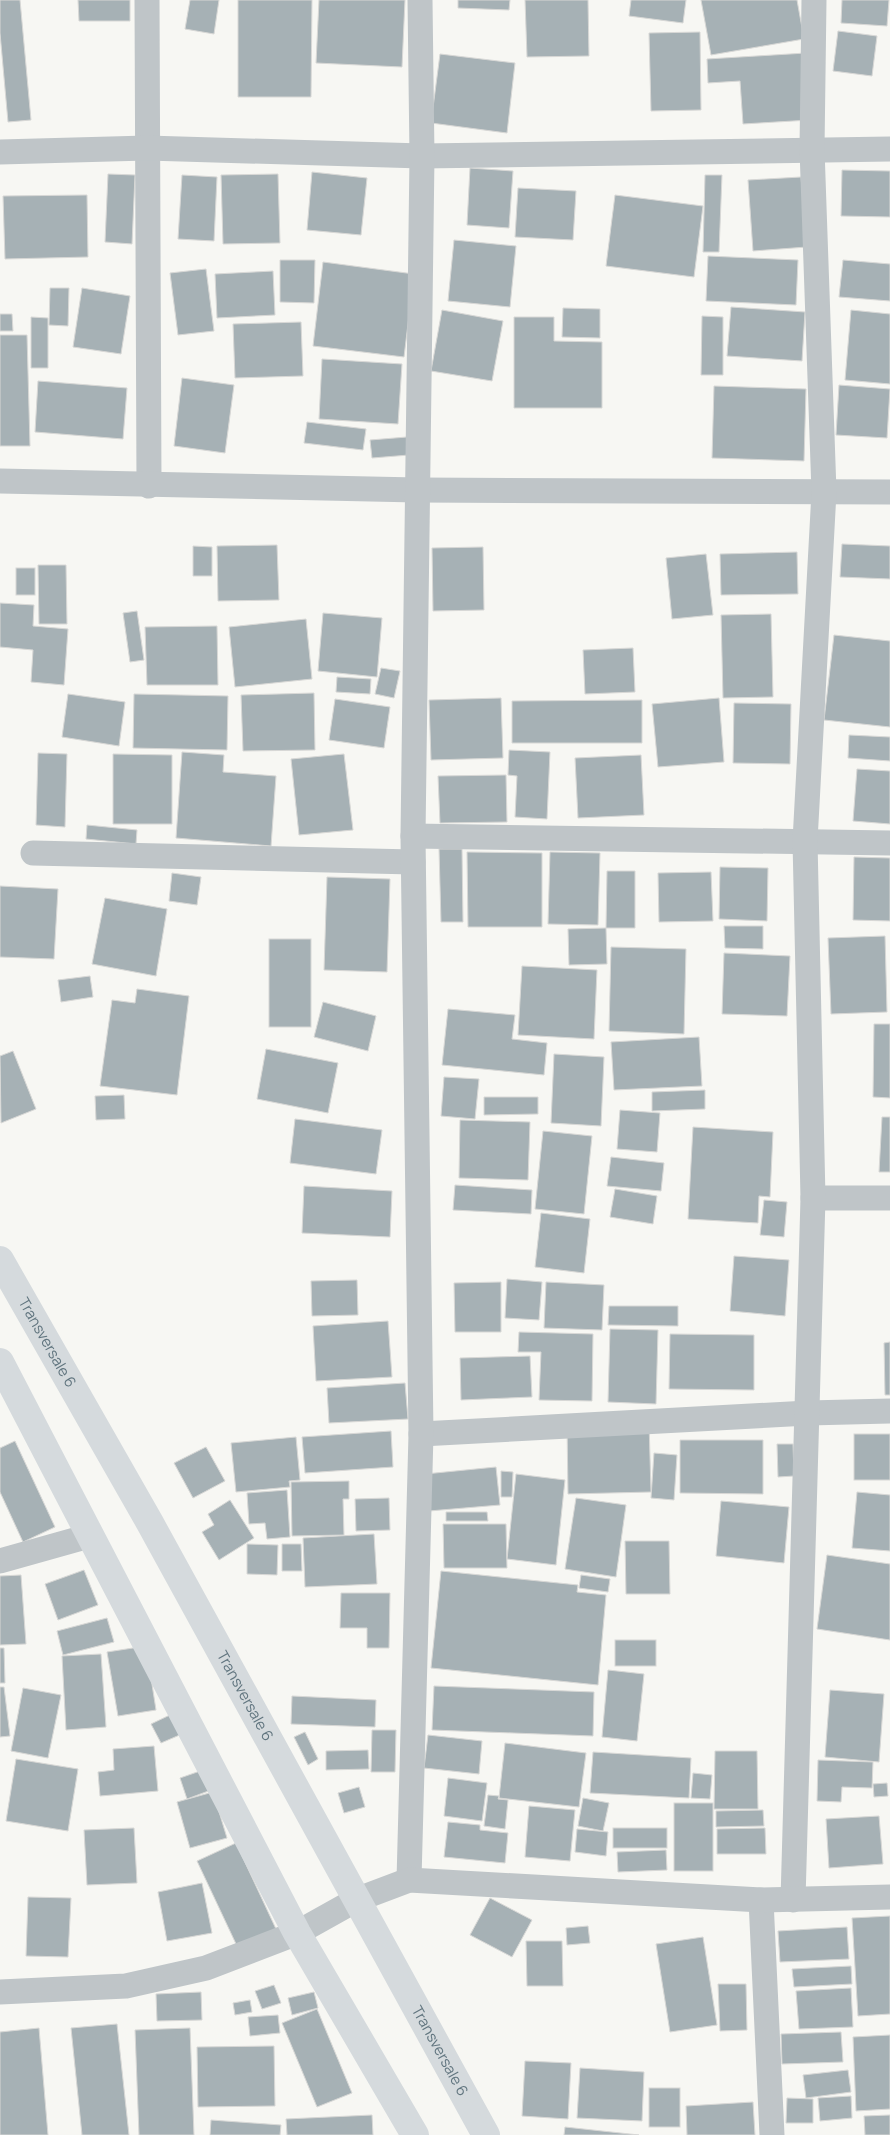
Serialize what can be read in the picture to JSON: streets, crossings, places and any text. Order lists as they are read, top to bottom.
{
  "streets": {
    "main road": ["Transversale 6"]
  }
}
